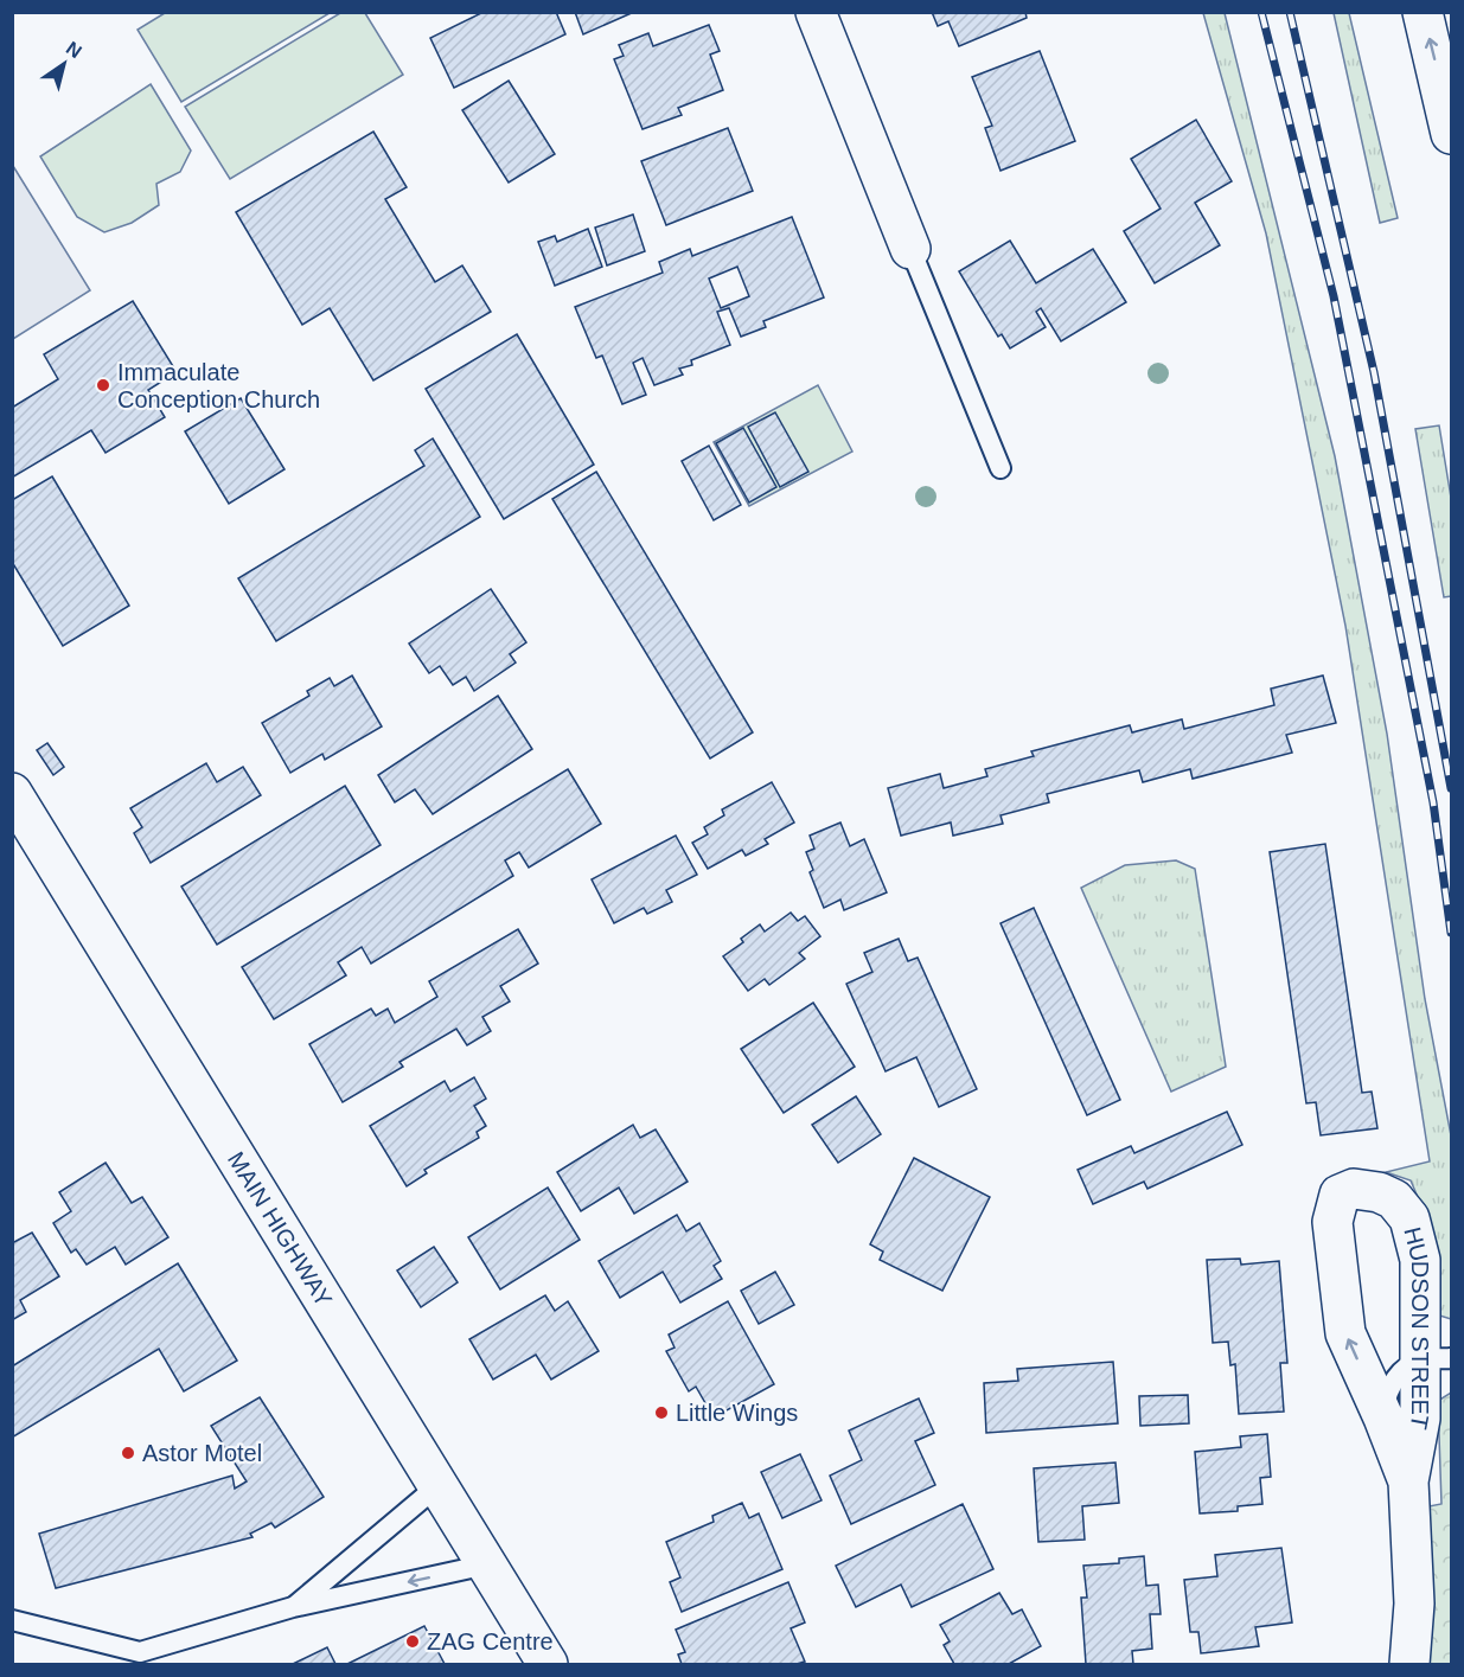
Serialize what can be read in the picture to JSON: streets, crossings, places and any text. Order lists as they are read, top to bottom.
{
  "streets": {
    "main road": ["MAIN HIGHWAY", "HUDSON STREET"]
  },
  "places": [
    "Immaculate Conception Church",
    "Little Wings",
    "Astor Motel",
    "ZAG Centre"
  ],
  "north": "top right"
}
